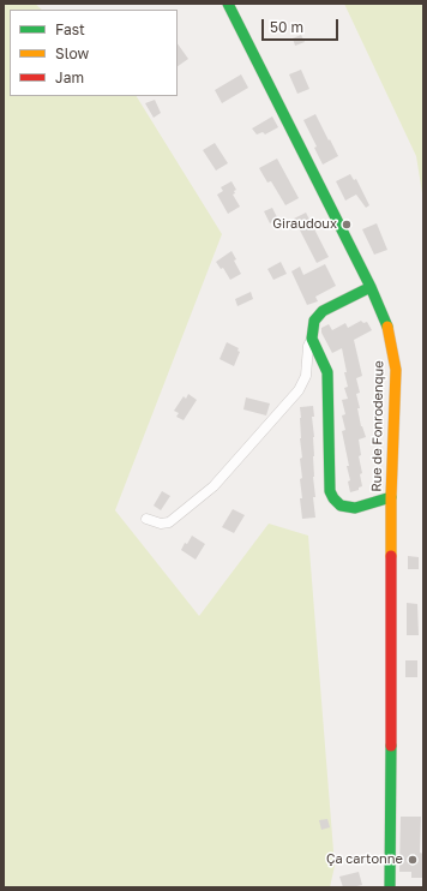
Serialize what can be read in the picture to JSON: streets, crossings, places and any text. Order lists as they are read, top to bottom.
{
  "streets": {
    "street": ["Rue de Fonrodenque"]
  },
  "places": ["Giraudoux", "Ça cartonne"],
  "legend": ["Fast", "Slow", "Jam"],
  "scale_bar": "50 m"
}
